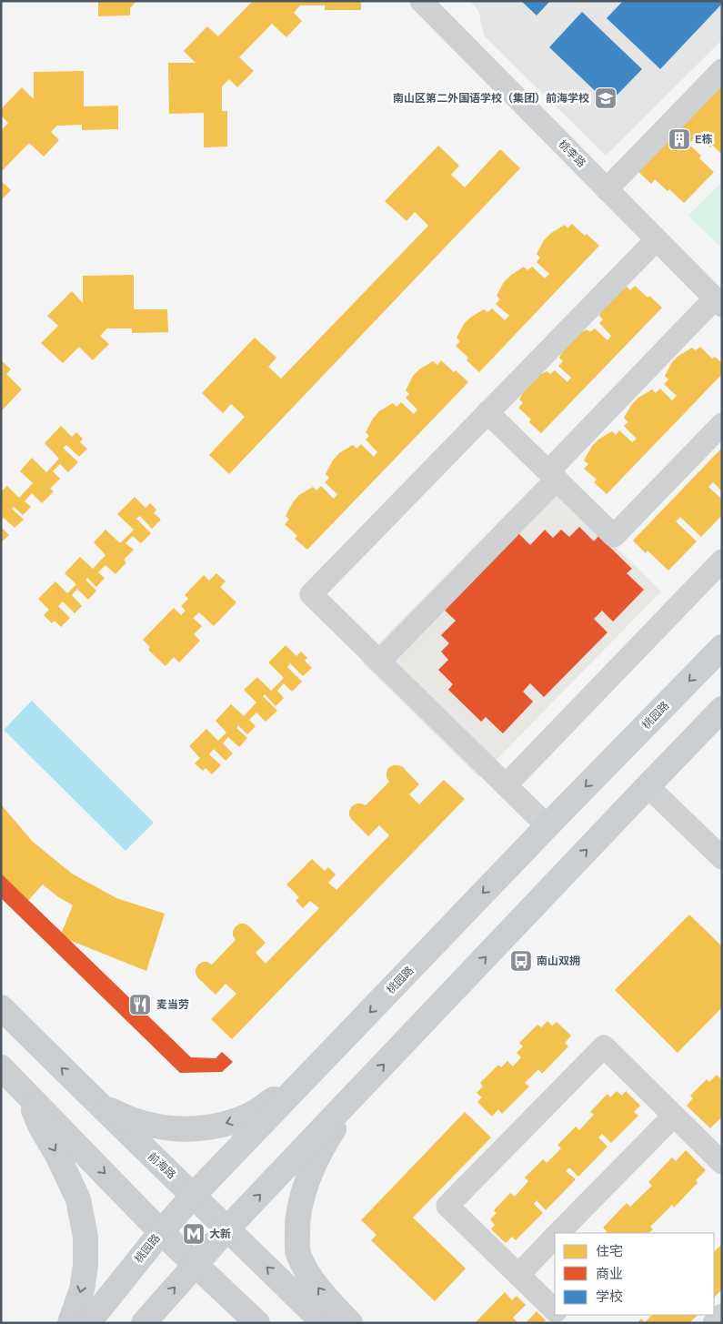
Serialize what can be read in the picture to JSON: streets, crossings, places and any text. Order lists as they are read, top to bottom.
{
  "streets": {
    "main road": ["桃园路", "前海路"],
    "street": ["桃李路"]
  },
  "crossings": [
    ["桃园路", "前海路"]
  ],
  "places": {
    "school or university": ["南山区第二外国语学校（集团）前海学校"],
    "building": ["E栋"],
    "bus stop": ["南山双拥"],
    "restaurant": ["麦当劳"],
    "metro station": ["大新"]
  },
  "legend": ["住宅", "商业", "学校"]
}
